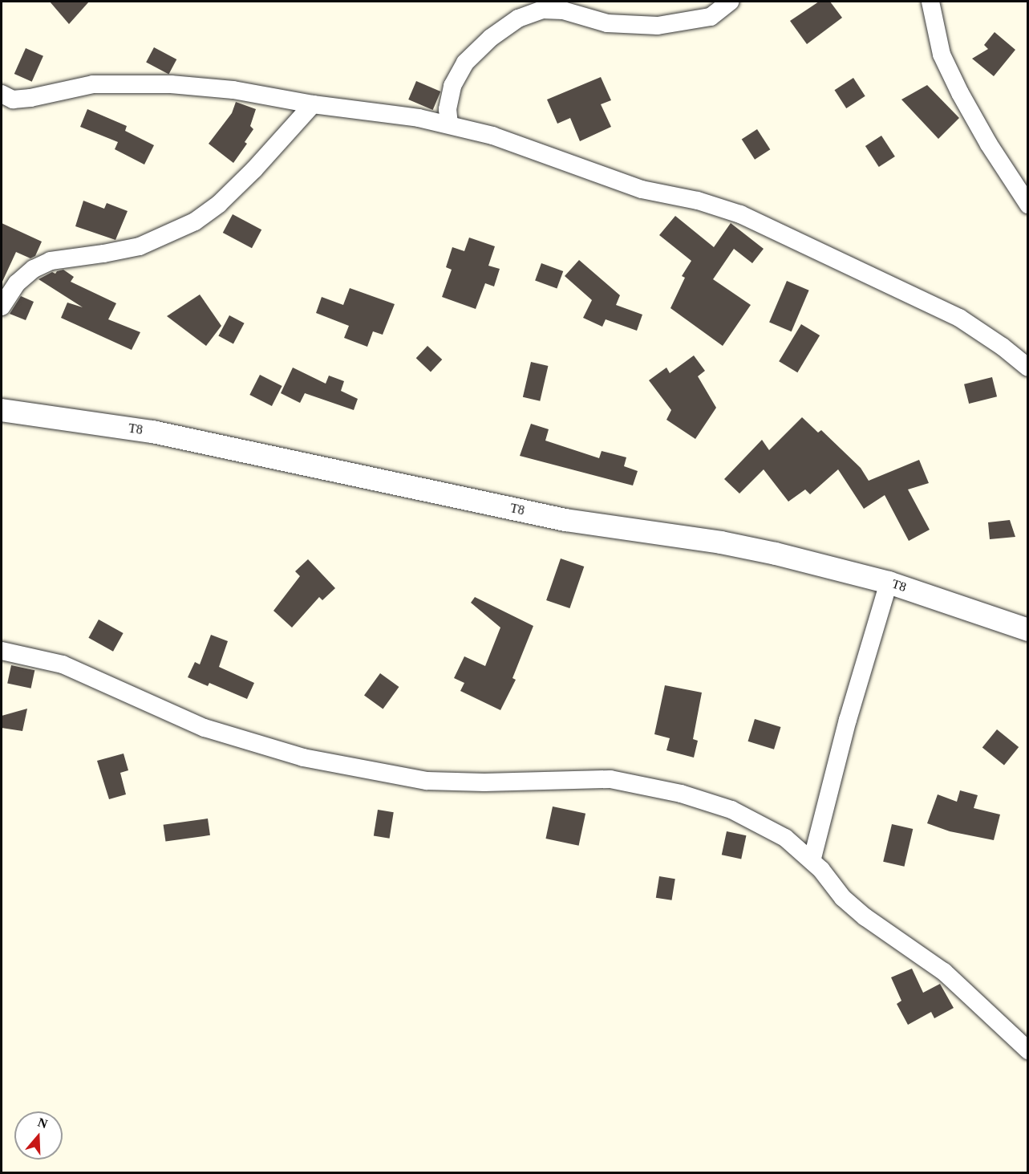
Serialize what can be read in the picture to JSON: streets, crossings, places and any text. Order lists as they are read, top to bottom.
{
  "streets": {
    "street": ["T8"]
  },
  "north": "top"
}
